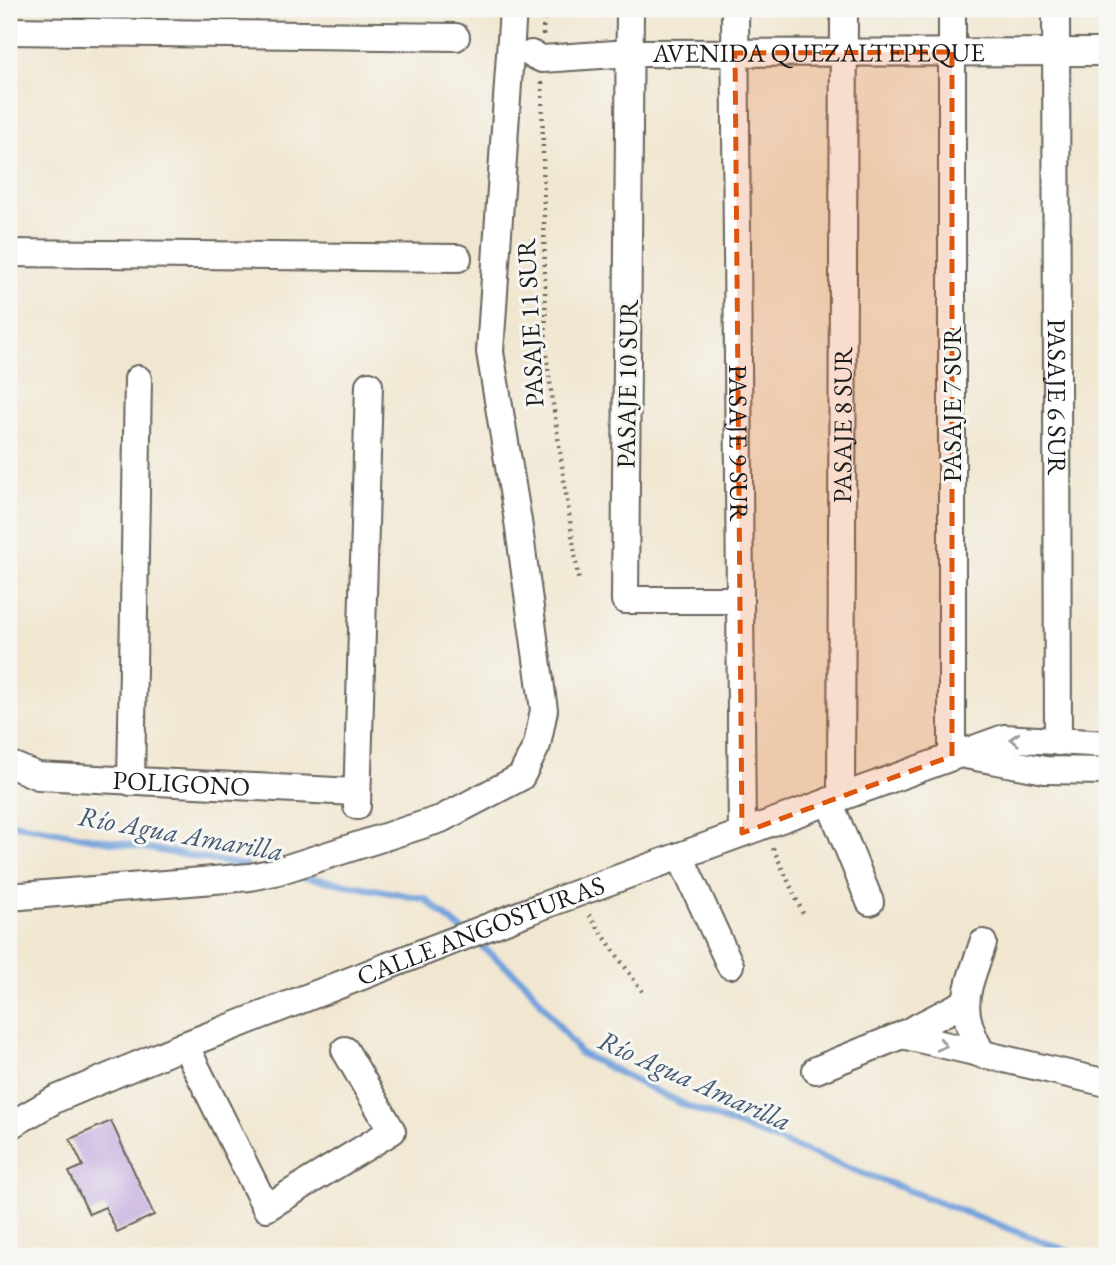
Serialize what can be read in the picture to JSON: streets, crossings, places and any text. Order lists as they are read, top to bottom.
{
  "streets": {
    "street": [
      "AVENIDA QUEZALTEPEQUE",
      "PASAJE 10 SUR",
      "PASAJE 6 SUR",
      "PASAJE 7 SUR",
      "PASAJE 8 SUR",
      "PASAJE 9 SUR",
      "POLIGONO",
      "CALLE ANGOSTURAS"
    ],
    "path": ["PASAJE 11 SUR"]
  },
  "crossings": [
    ["AVENIDA QUEZALTEPEQUE", "PASAJE 11 SUR"],
    ["AVENIDA QUEZALTEPEQUE", "PASAJE 10 SUR"],
    ["AVENIDA QUEZALTEPEQUE", "PASAJE 6 SUR"],
    ["AVENIDA QUEZALTEPEQUE", "PASAJE 7 SUR"],
    ["AVENIDA QUEZALTEPEQUE", "PASAJE 8 SUR"],
    ["AVENIDA QUEZALTEPEQUE", "PASAJE 9 SUR"],
    ["PASAJE 10 SUR", "PASAJE 9 SUR"],
    ["PASAJE 6 SUR", "CALLE ANGOSTURAS"],
    ["PASAJE 7 SUR", "CALLE ANGOSTURAS"],
    ["PASAJE 8 SUR", "CALLE ANGOSTURAS"],
    ["PASAJE 9 SUR", "CALLE ANGOSTURAS"]
  ],
  "water": ["Río Agua Amarilla"]
}
